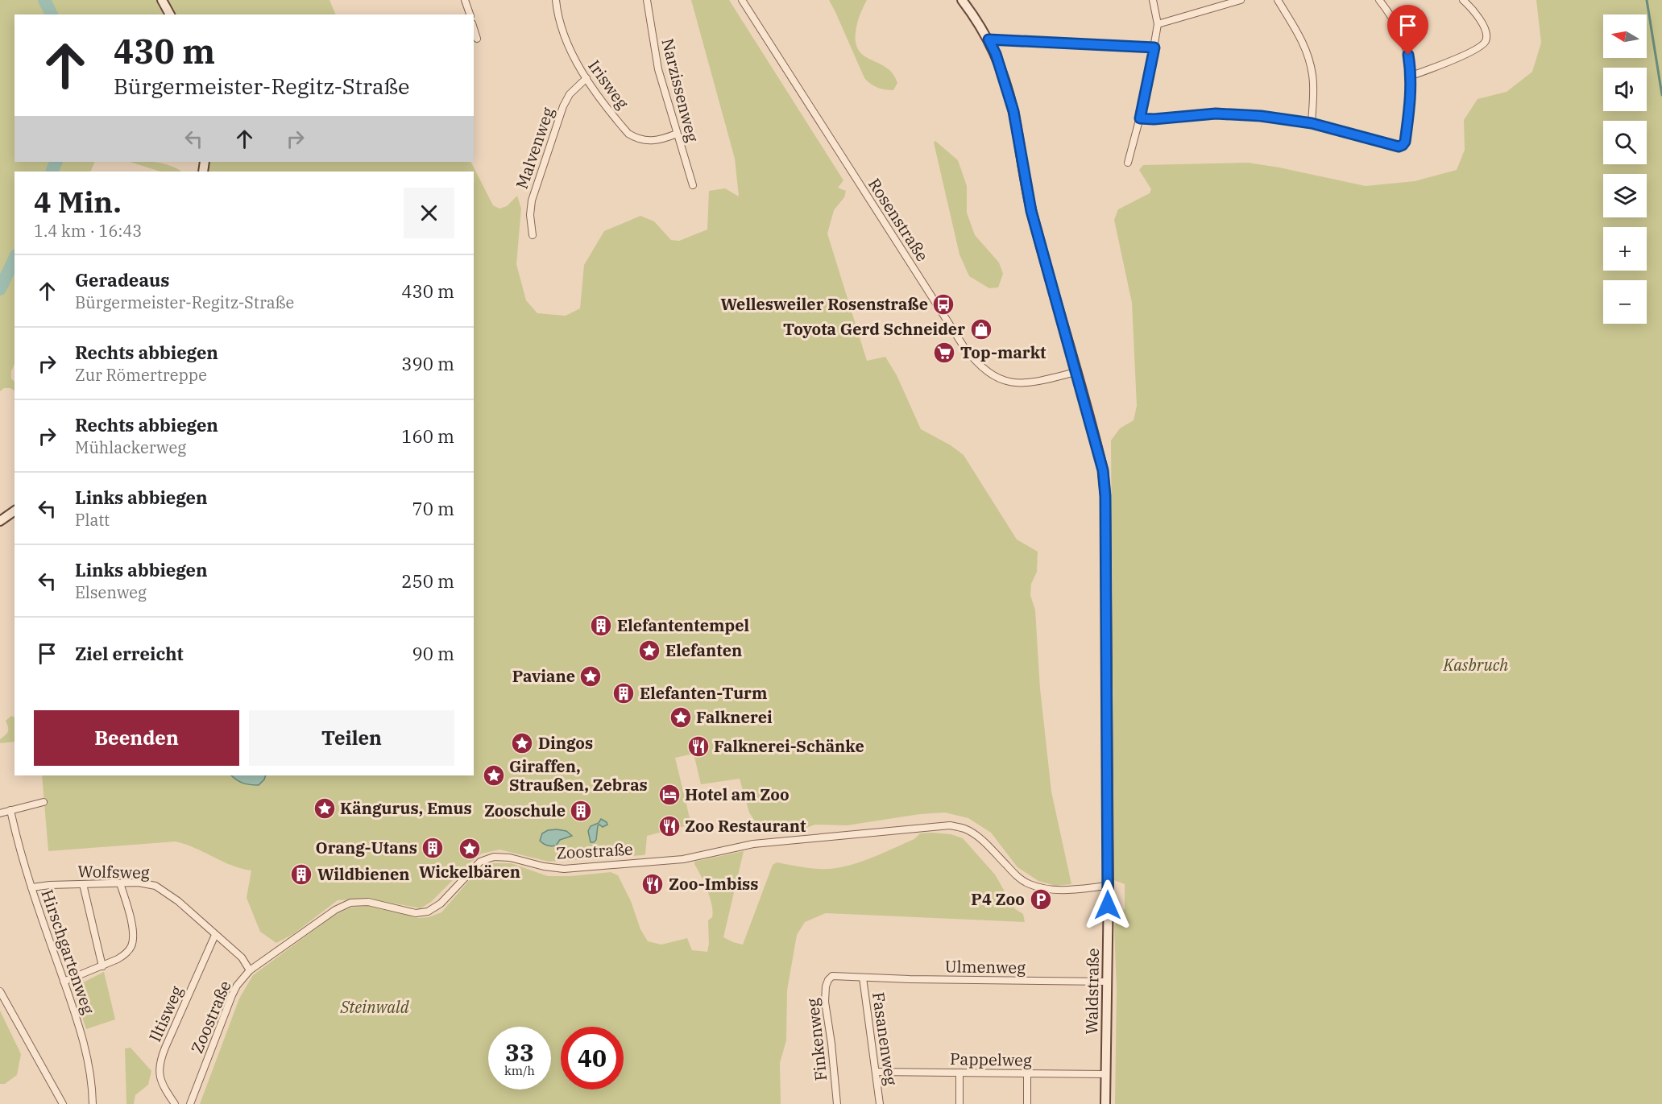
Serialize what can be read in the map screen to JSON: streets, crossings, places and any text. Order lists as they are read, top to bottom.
{
  "streets": {
    "street": [
      "Irisweg",
      "Narzissenweg",
      "Malvenweg",
      "Rosenstraße",
      "Zoostraße",
      "Wolfsweg",
      "Hirschgartenweg",
      "Ulmenweg",
      "Waldstraße",
      "Iltisweg",
      "Fasanenweg",
      "Finkenweg",
      "Pappelweg"
    ]
  },
  "crossings": [
    ["Irisweg", "Narzissenweg"],
    ["Irisweg", "Malvenweg"],
    ["Rosenstraße", "Waldstraße"],
    ["Zoostraße", "Wolfsweg"],
    ["Zoostraße", "Waldstraße"],
    ["Wolfsweg", "Hirschgartenweg"],
    ["Wolfsweg", "Iltisweg"],
    ["Ulmenweg", "Waldstraße"],
    ["Ulmenweg", "Fasanenweg"],
    ["Ulmenweg", "Finkenweg"],
    ["Waldstraße", "Pappelweg"],
    ["Fasanenweg", "Finkenweg"],
    ["Fasanenweg", "Pappelweg"]
  ],
  "parks": ["Kasbruch", "Steinwald"],
  "places": {
    "bus stop": ["Wellesweiler Rosenstraße"],
    "shop": ["Toyota Gerd Schneider"],
    "supermarket": ["Top-markt"],
    "building": [
      "Elefantentempel",
      "Elefanten-Turm",
      "Zooschule",
      "Orang-Utans",
      "Wildbienen"
    ],
    "place": [
      "Elefanten",
      "Paviane",
      "Falknerei",
      "Dingos",
      "Giraffen, Straußen, Zebras",
      "Kängurus, Emus",
      "Wickelbären"
    ],
    "restaurant": ["Falknerei-Schänke", "Zoo Restaurant", "Zoo-Imbiss"],
    "hotel": ["Hotel am Zoo"],
    "parking": ["P4 Zoo"]
  },
  "north": "left",
  "page": {
    "map_buttons": ["+", "−"],
    "turn": ["430 m", "Bürgermeister-Regitz-Straße"],
    "heading": ["4 Min.", "1.4 km · 16:43"],
    "list": [
      {
        "name": "Geradeaus",
        "note": "Bürgermeister-Regitz-Straße",
        "value": "430 m"
      },
      {
        "name": "Rechts abbiegen",
        "note": "Zur Römertreppe",
        "value": "390 m"
      },
      {
        "name": "Rechts abbiegen",
        "note": "Mühlackerweg",
        "value": "160 m"
      },
      {
        "name": "Links abbiegen",
        "note": "Platt",
        "value": "70 m"
      },
      {
        "name": "Links abbiegen",
        "note": "Elsenweg",
        "value": "250 m"
      },
      {
        "name": "Ziel erreicht",
        "value": "90 m"
      }
    ],
    "buttons": ["Beenden", "Teilen"],
    "speed": "33 km/h",
    "limit": "40"
  }
}
